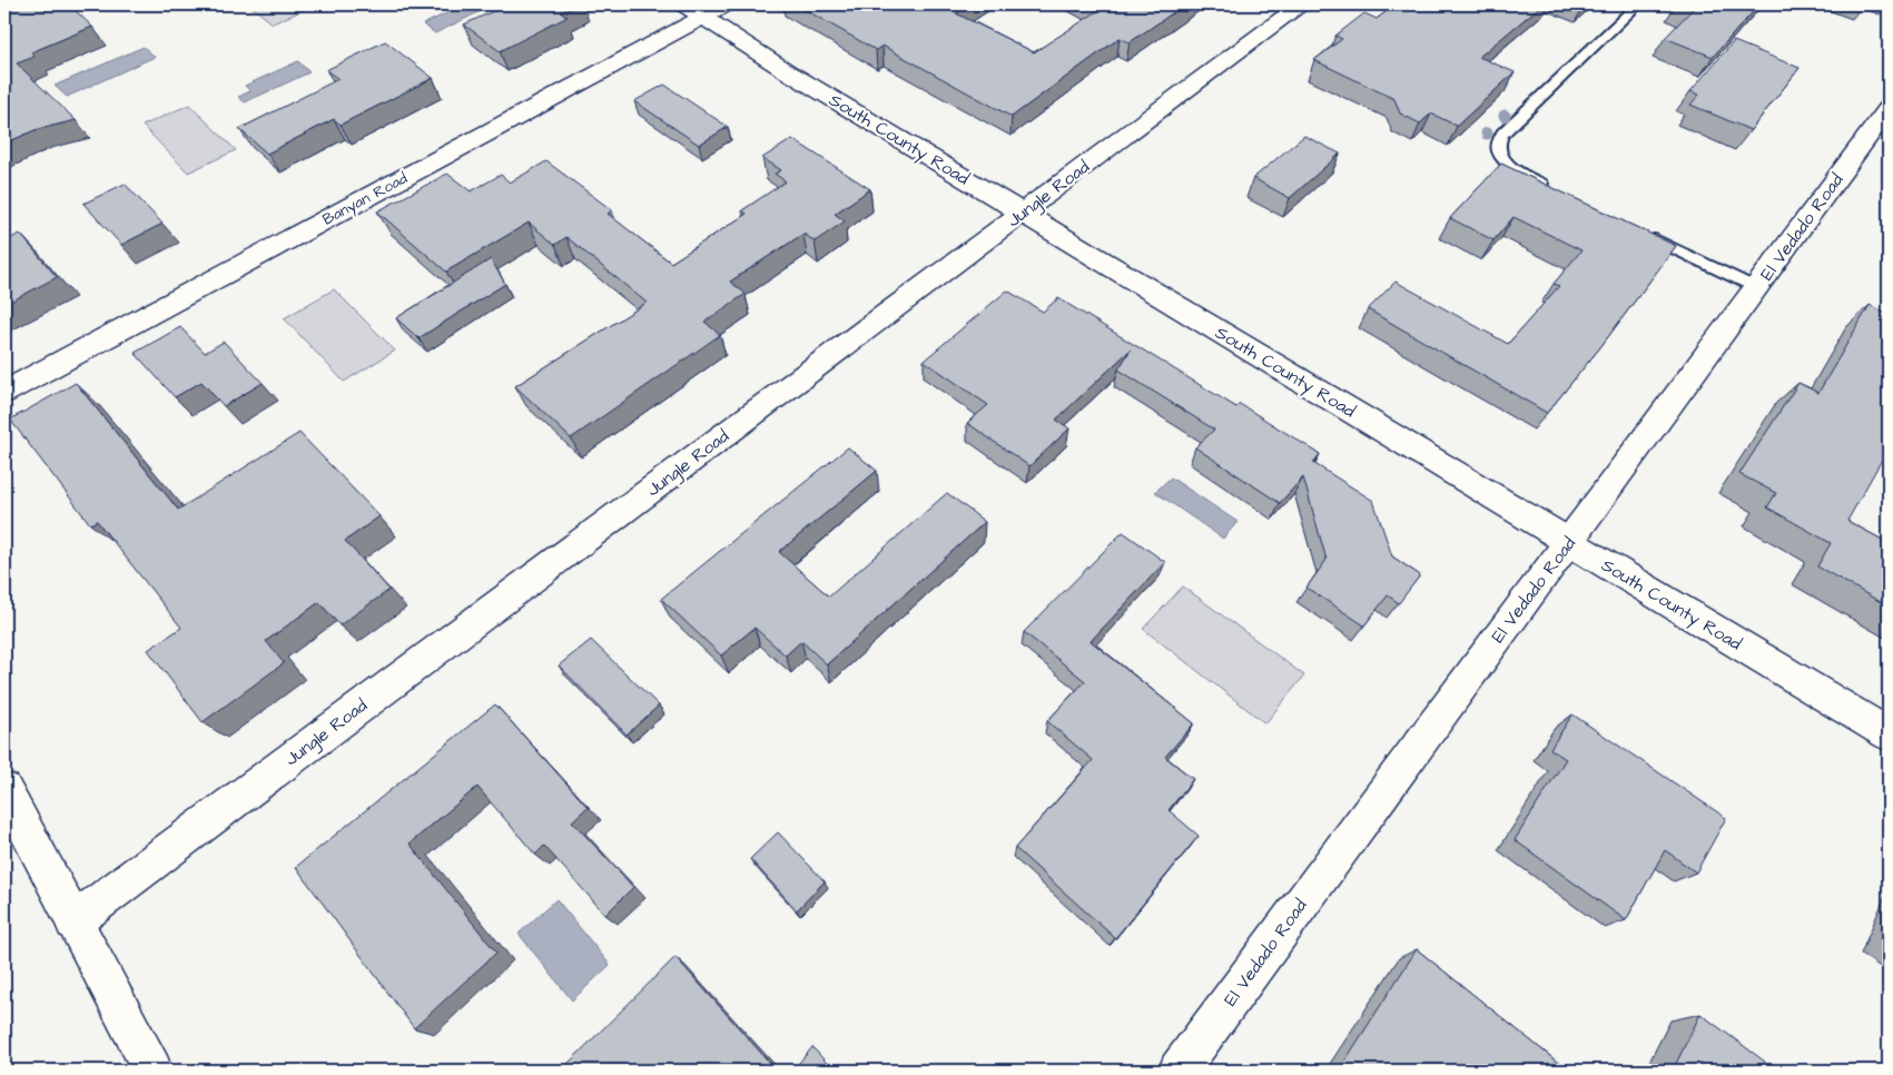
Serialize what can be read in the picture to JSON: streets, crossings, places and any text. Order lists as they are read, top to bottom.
{
  "streets": {
    "street": [
      "South County Road",
      "Jungle Road",
      "Banyan Road",
      "El Vedado Road"
    ]
  },
  "crossings": [
    ["South County Road", "Jungle Road"],
    ["South County Road", "Banyan Road"],
    ["South County Road", "El Vedado Road"]
  ]
}
